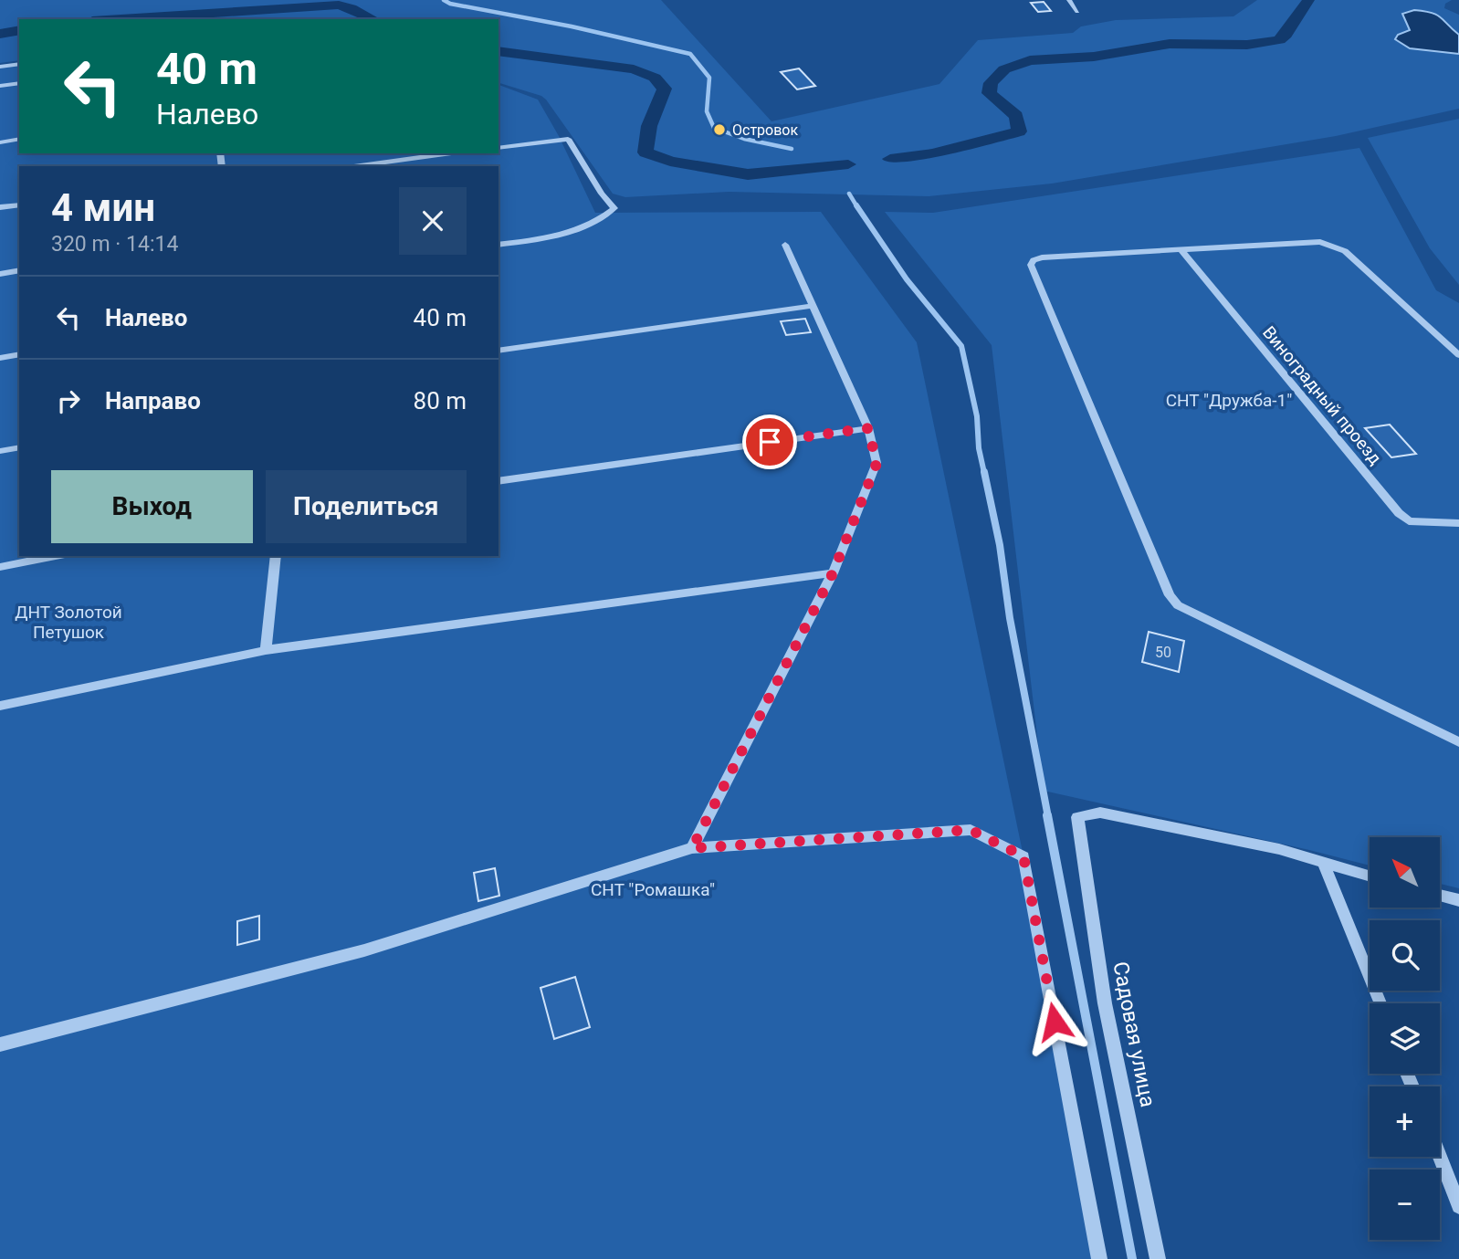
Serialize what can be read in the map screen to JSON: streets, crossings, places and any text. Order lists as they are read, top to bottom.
{
  "streets": {
    "street": ["Виноградный проезд", "Садовая улица"]
  },
  "parks": ["СНТ \"Дружба-1\"", "ДНТ Золотой Петушок", "СНТ \"Ромашка\""],
  "places": ["Островок"],
  "house_numbers": ["50"],
  "north": "top left",
  "page": {
    "turn": ["40 m", "Налево"],
    "heading": ["4 мин", "320 m · 14:14"],
    "list": [
      {
        "name": "Налево",
        "value": "40 m"
      },
      {
        "name": "Направо",
        "value": "80 m"
      }
    ],
    "buttons": ["Выход", "Поделиться"],
    "map_buttons": ["+", "−"]
  }
}
